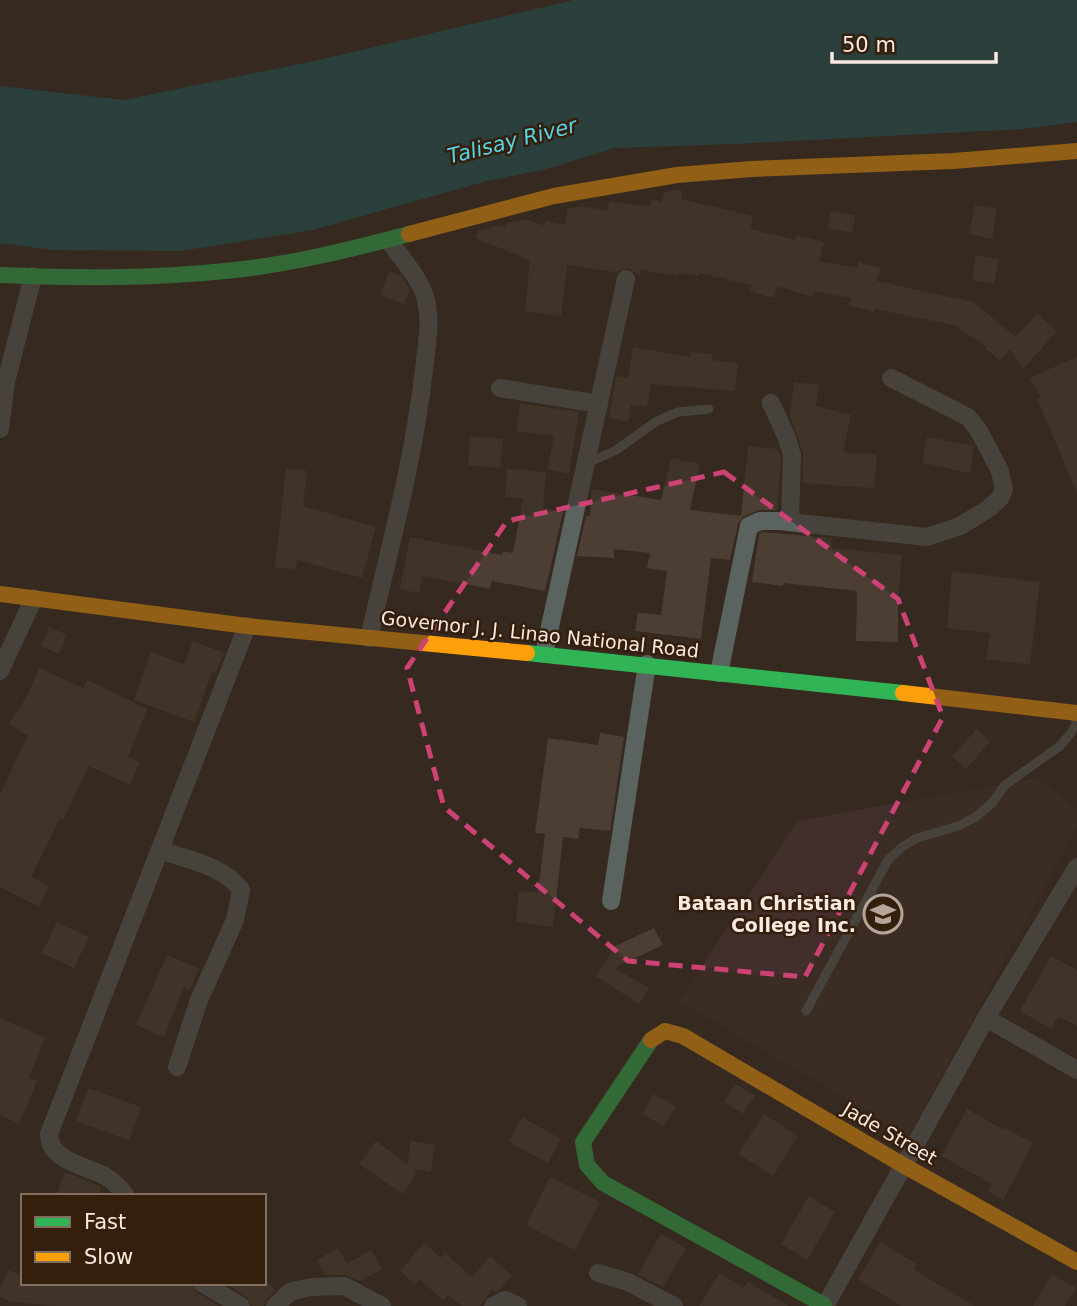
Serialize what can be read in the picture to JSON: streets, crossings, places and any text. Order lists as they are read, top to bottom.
{
  "streets": {
    "street": ["Governor J. J. Linao National Road", "Jade Street"]
  },
  "water": ["Talisay River"],
  "places": {
    "school or university": ["Bataan Christian College Inc."]
  },
  "legend": ["Fast", "Slow"],
  "scale_bar": "50 m"
}
